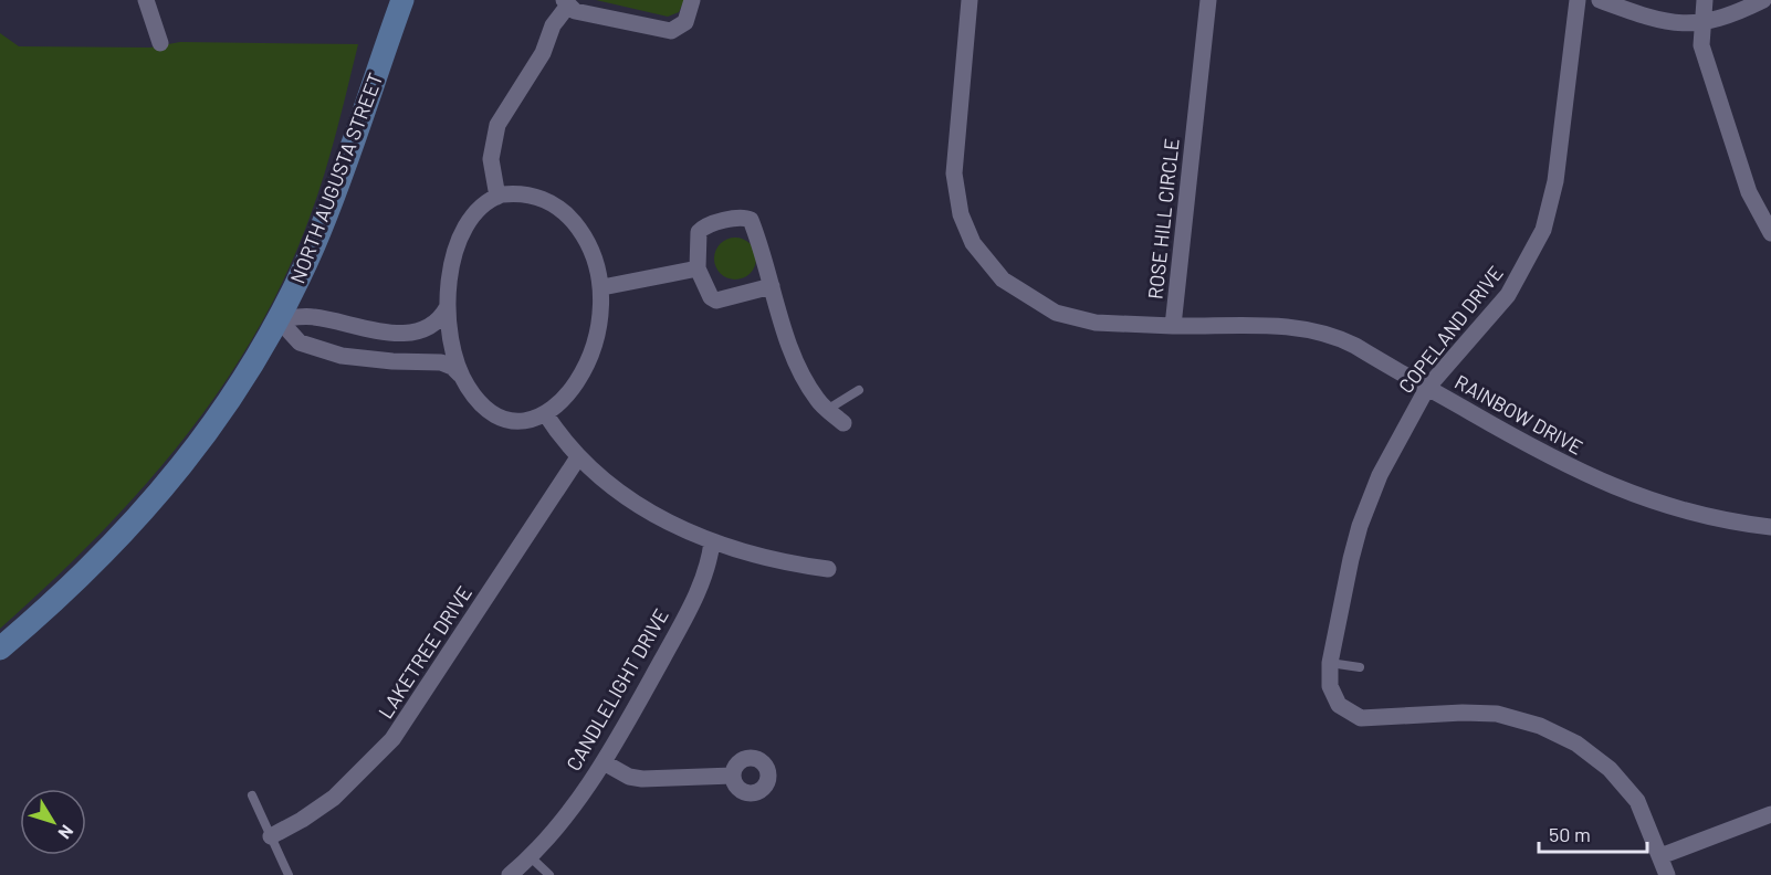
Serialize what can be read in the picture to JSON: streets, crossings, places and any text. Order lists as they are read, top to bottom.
{
  "streets": {
    "main road": ["NORTH AUGUSTA STREET"],
    "street": [
      "ROSE HILL CIRCLE",
      "COPELAND DRIVE",
      "RAINBOW DRIVE",
      "LAKETREE DRIVE",
      "CANDLELIGHT DRIVE"
    ]
  },
  "crossings": [
    ["ROSE HILL CIRCLE", "RAINBOW DRIVE"],
    ["COPELAND DRIVE", "RAINBOW DRIVE"]
  ],
  "scale_bar": "50 m",
  "north": "bottom right"
}
